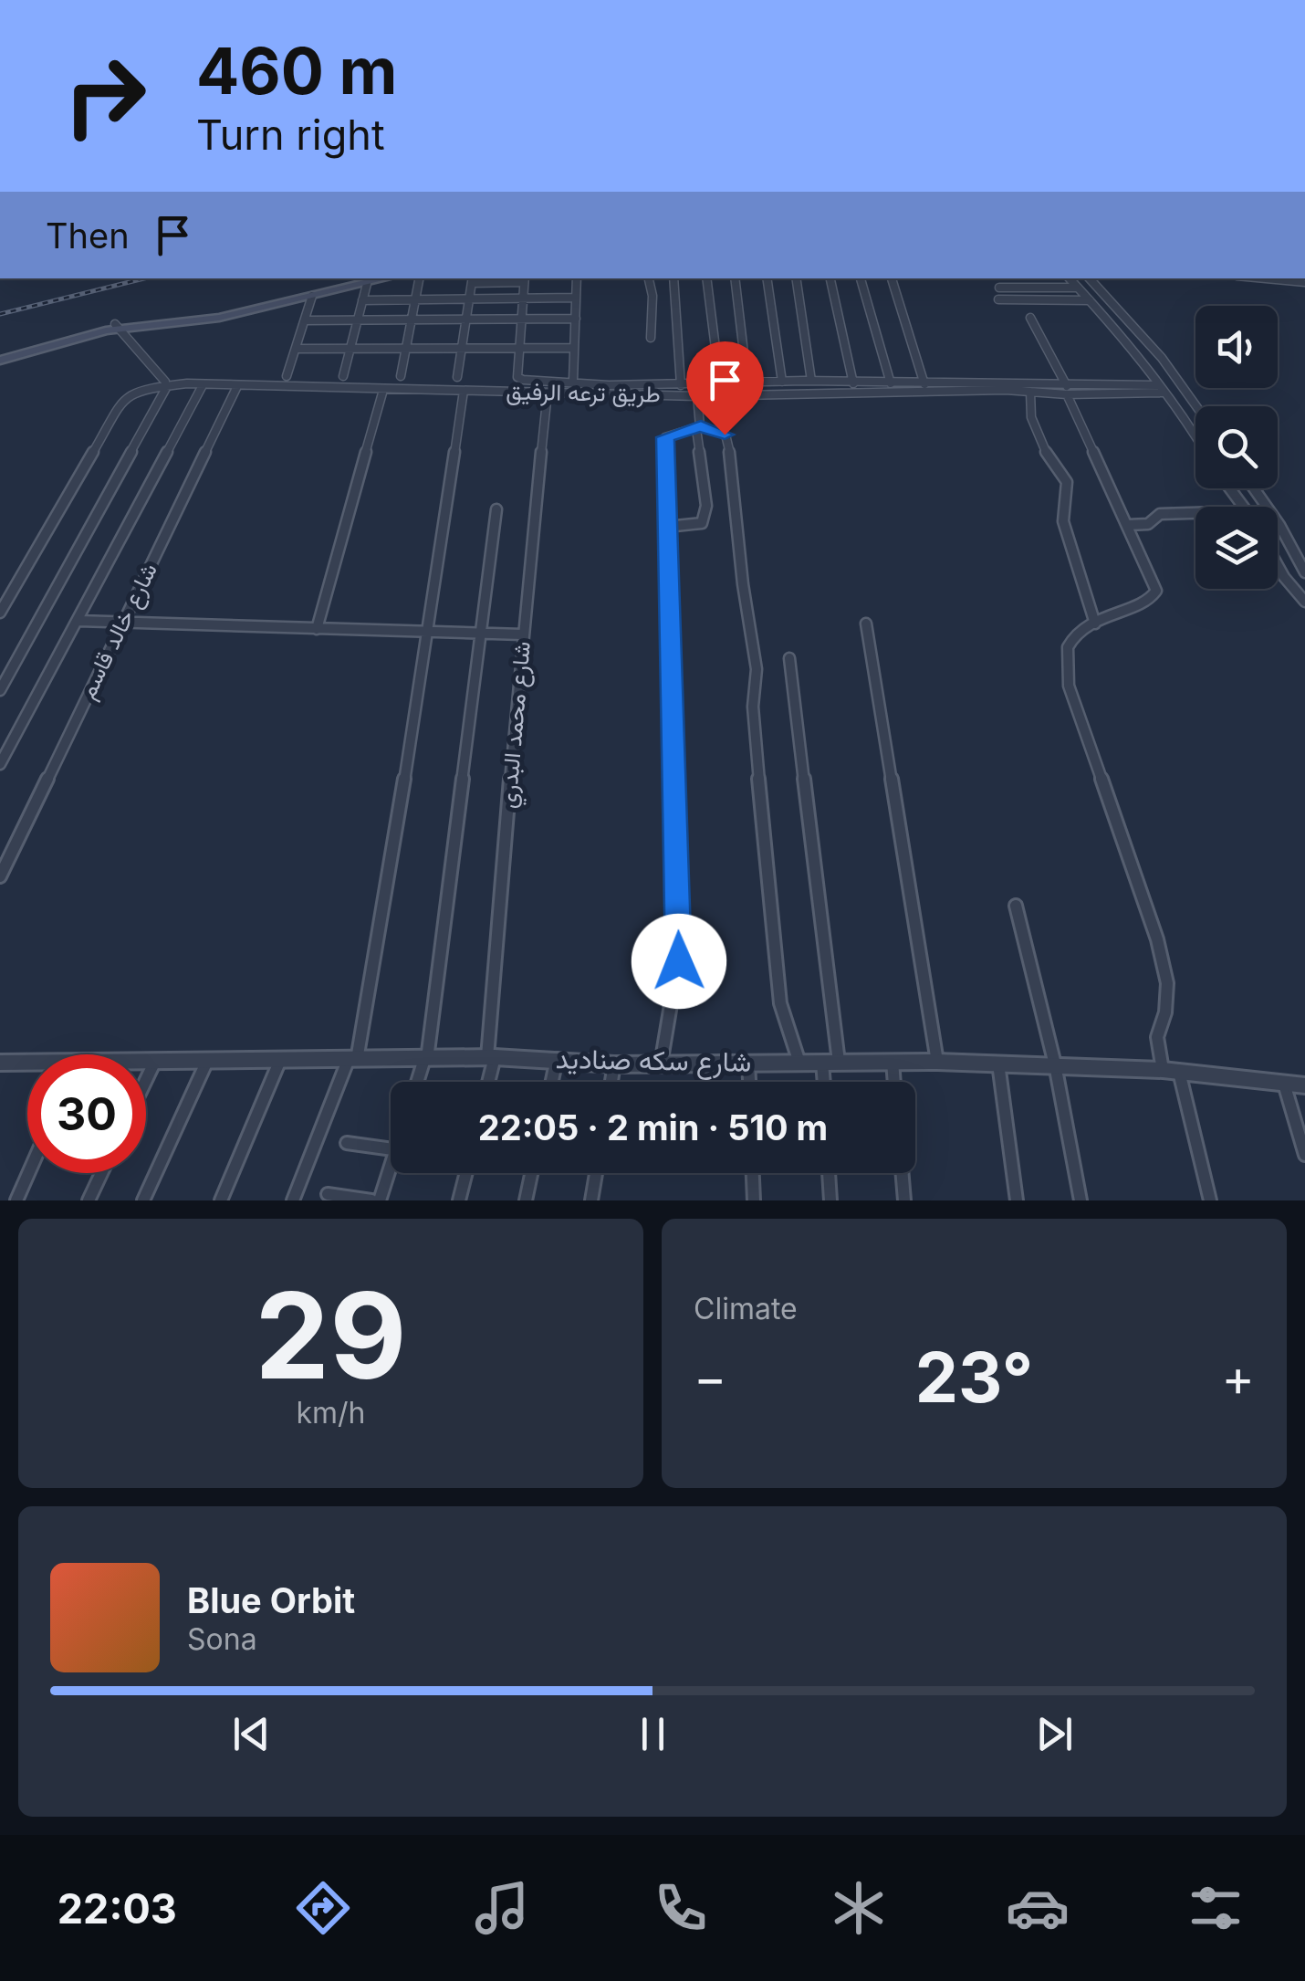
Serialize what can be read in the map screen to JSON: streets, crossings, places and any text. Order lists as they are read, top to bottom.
{
  "streets": {
    "street": [
      "طريق ترعه الرفيق",
      "شارع خالد قاسم",
      "شارع محمد البدري",
      "شارع سكه صناديد"
    ]
  },
  "crossings": [
    ["طريق ترعه الرفيق", "شارع خالد قاسم"],
    ["طريق ترعه الرفيق", "شارع محمد البدري"],
    ["شارع محمد البدري", "شارع سكه صناديد"]
  ],
  "page": {
    "turn": ["460 m", "Turn right"],
    "then": "Then",
    "limit": "30",
    "trip": "22:05 · 2 min · 510 m",
    "tile": [
      ["29", "km/h"],
      "Climate"
    ],
    "heat": ["−", "23°", "+"],
    "song": ["Blue Orbit", "Sona"],
    "tabs": "22:03"
  }
}
